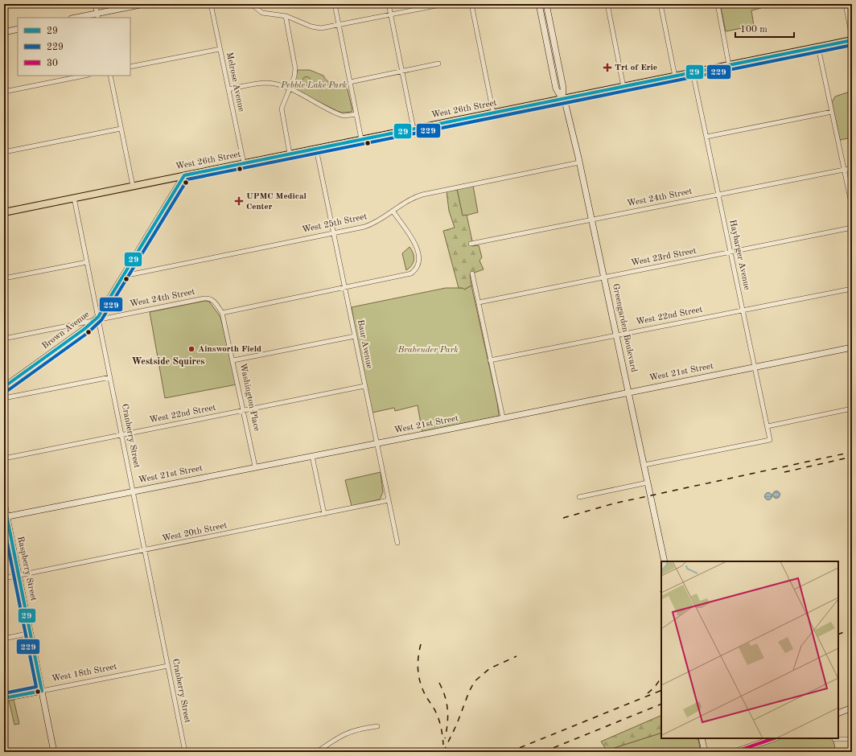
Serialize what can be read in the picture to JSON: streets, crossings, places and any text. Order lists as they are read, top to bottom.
{
  "streets": {
    "main road": ["West 26th Street"],
    "street": [
      "Melrose Avenue",
      "West 24th Street",
      "West 25th Street",
      "Haybarger Avenue",
      "West 23rd Street",
      "West 22nd Street",
      "Greengarden Boulevard",
      "Brown Avenue",
      "Baur Avenue",
      "West 21st Street",
      "Washington Place",
      "Cranberry Street",
      "West 20th Street",
      "Raspberry Street",
      "West 18th Street"
    ]
  },
  "crossings": [
    ["Melrose Avenue", "West 26th Street"],
    ["West 26th Street", "Haybarger Avenue"],
    ["West 26th Street", "Greengarden Boulevard"],
    ["West 26th Street", "Brown Avenue"],
    ["West 26th Street", "Baur Avenue"],
    ["West 26th Street", "Cranberry Street"],
    ["West 24th Street", "Haybarger Avenue"],
    ["West 24th Street", "Greengarden Boulevard"],
    ["West 24th Street", "Brown Avenue"],
    ["West 24th Street", "Washington Place"],
    ["West 24th Street", "Cranberry Street"],
    ["West 25th Street", "Greengarden Boulevard"],
    ["West 25th Street", "Brown Avenue"],
    ["West 25th Street", "Baur Avenue"],
    ["Haybarger Avenue", "West 23rd Street"],
    ["Haybarger Avenue", "West 22nd Street"],
    ["Haybarger Avenue", "Greengarden Boulevard"],
    ["Haybarger Avenue", "West 21st Street"],
    ["West 23rd Street", "Greengarden Boulevard"],
    ["West 22nd Street", "Greengarden Boulevard"],
    ["West 22nd Street", "Baur Avenue"],
    ["West 22nd Street", "Washington Place"],
    ["West 22nd Street", "Cranberry Street"],
    ["Greengarden Boulevard", "West 21st Street"],
    ["Brown Avenue", "Cranberry Street"],
    ["Baur Avenue", "West 21st Street"],
    ["Baur Avenue", "West 20th Street"],
    ["West 21st Street", "Washington Place"],
    ["West 21st Street", "Cranberry Street"],
    ["West 21st Street", "Raspberry Street"],
    ["Cranberry Street", "West 20th Street"],
    ["Cranberry Street", "West 18th Street"],
    ["West 20th Street", "Raspberry Street"],
    ["Raspberry Street", "West 18th Street"]
  ],
  "districts": ["Westside Squires"],
  "parks": ["Pebble Lake Park", "Brabender Park"],
  "places": {
    "health": ["Trt of Erie", "UPMC Medical Center"],
    "other": ["Ainsworth Field"]
  },
  "lines": ["transit line 29", "transit line 229", "transit line 30"],
  "legend": ["29", "229", "30"],
  "scale_bar": "100 m"
}
